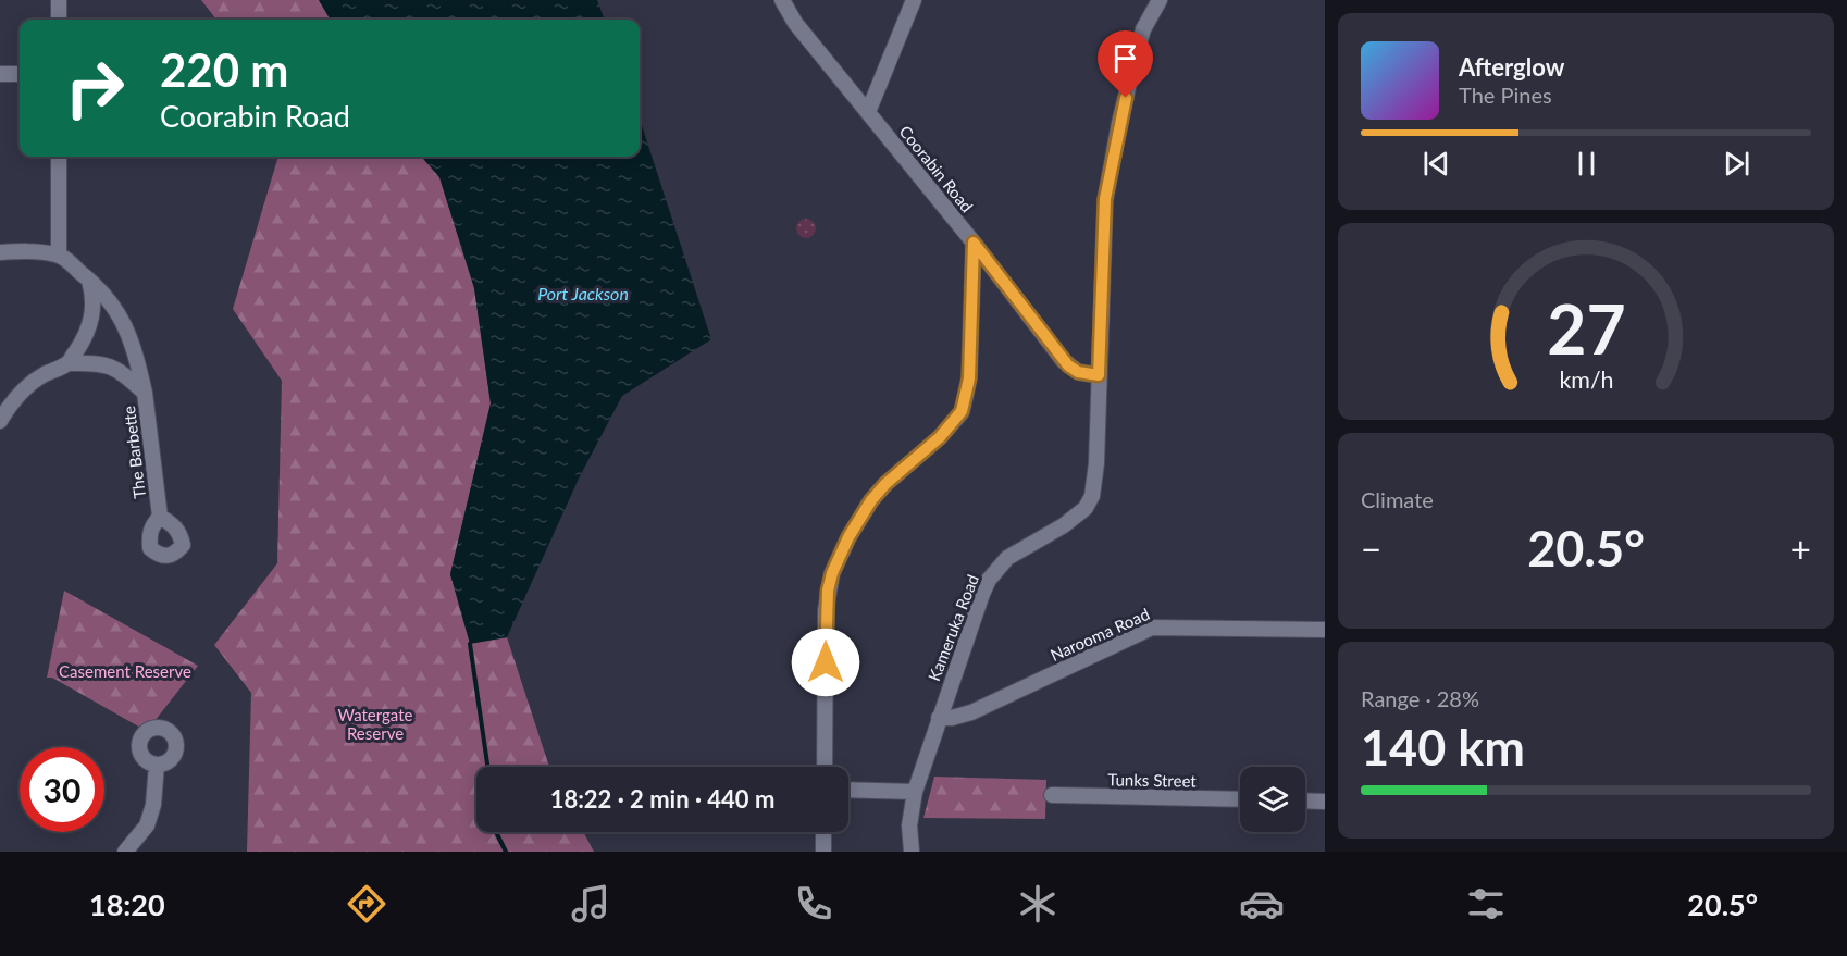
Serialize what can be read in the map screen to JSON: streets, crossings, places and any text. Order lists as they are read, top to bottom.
{
  "streets": {
    "street": [
      "Coorabin Road",
      "The Barbette",
      "Kameruka Road",
      "Narooma Road",
      "Tunks Street"
    ]
  },
  "crossings": [
    ["Coorabin Road", "Kameruka Road"],
    ["Kameruka Road", "Narooma Road"]
  ],
  "water": ["Port Jackson"],
  "parks": ["Casement Reserve", "Watergate Reserve"],
  "page": {
    "turn": ["220 m", "Coorabin Road"],
    "song": ["Afterglow", "The Pines"],
    "tile": [
      "Climate",
      ["Range · 28%", "140 km"]
    ],
    "heat": ["−", "20.5°", "+"],
    "limit": "30",
    "trip": "18:22 · 2 min · 440 m",
    "tabs": ["18:20", "20.5°"],
    "gauge": ["27", "km/h"]
  }
}
